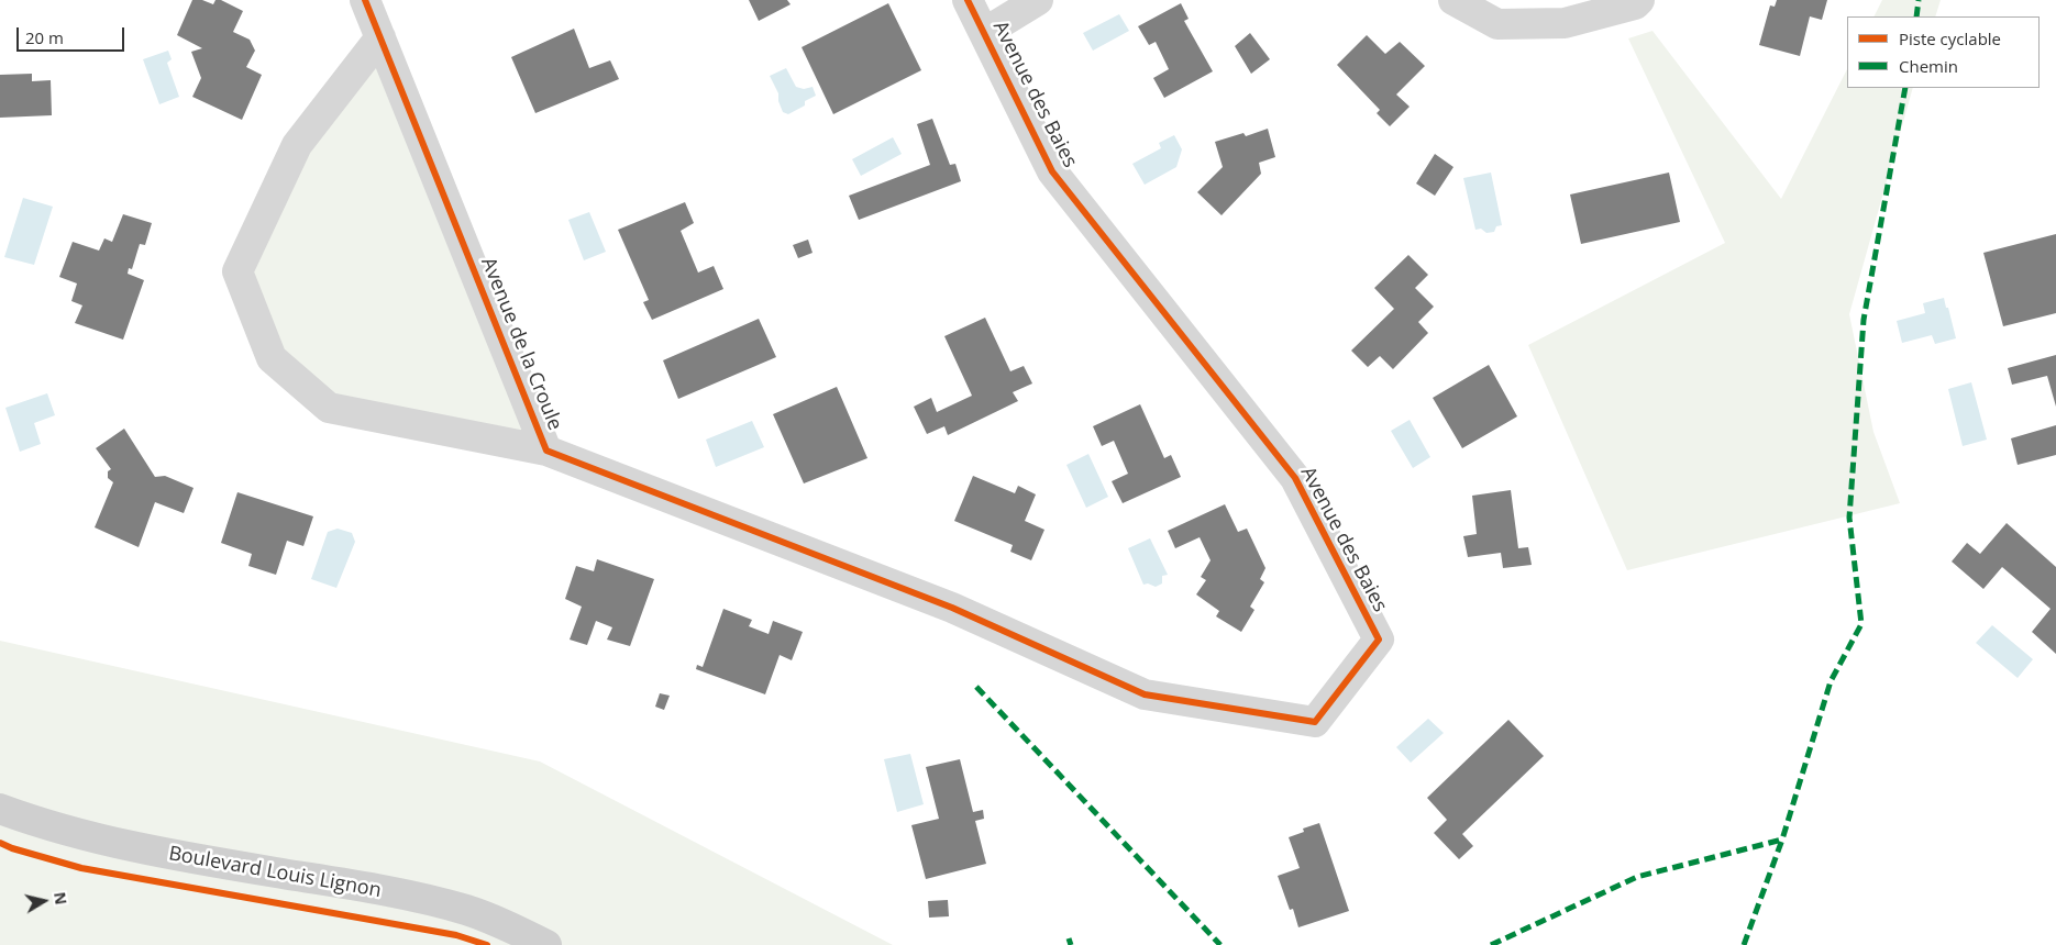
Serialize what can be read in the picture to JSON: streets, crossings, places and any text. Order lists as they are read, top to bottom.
{
  "streets": {
    "main road": ["Boulevard Louis Lignon"],
    "street": ["Avenue des Baies", "Avenue de la Croule"]
  },
  "crossings": [
    ["Avenue des Baies", "Avenue de la Croule"]
  ],
  "legend": ["Piste cyclable", "Chemin"],
  "scale_bar": "20 m",
  "north": "right"
}
